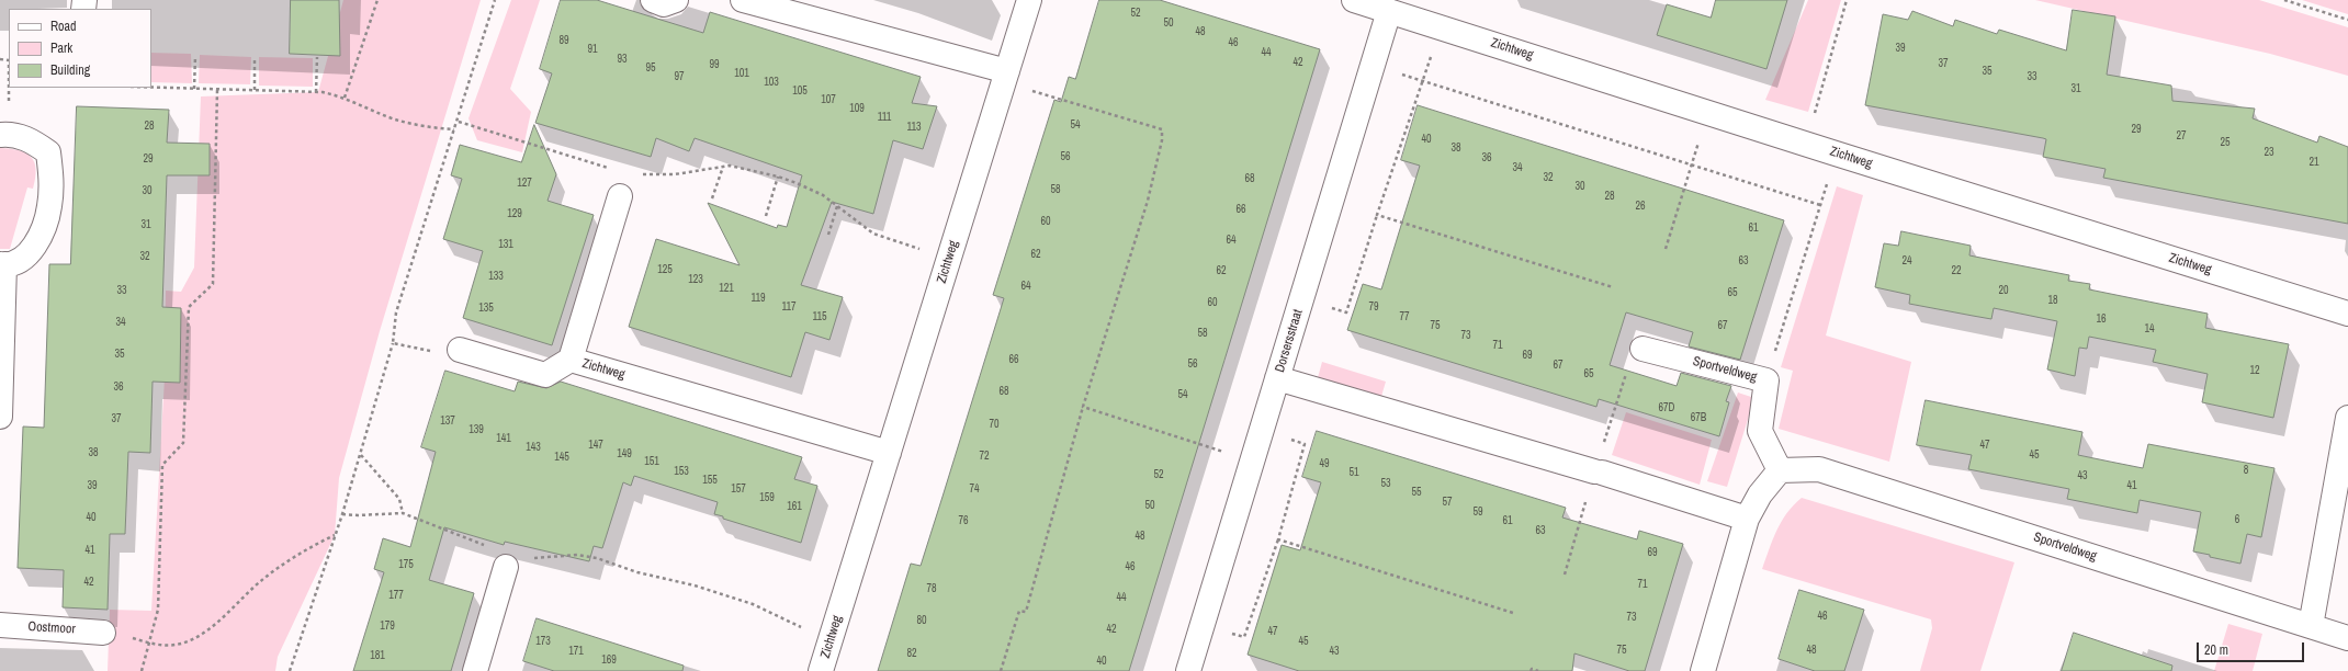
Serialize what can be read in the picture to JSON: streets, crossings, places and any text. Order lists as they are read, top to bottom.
{
  "streets": {
    "street": [
      "Zichtweg",
      "Dorsersstraat",
      "Sportveldweg",
      "Oostmoor"
    ]
  },
  "crossings": [
    ["Zichtweg", "Dorsersstraat"]
  ],
  "house_numbers": [
    "52",
    "50",
    "48",
    "89",
    "46",
    "39",
    "91",
    "44",
    "93",
    "42",
    "37",
    "99",
    "95",
    "35",
    "101",
    "97",
    "33",
    "103",
    "31",
    "105",
    "107",
    "109",
    "111",
    "54",
    "28",
    "113",
    "29",
    "27",
    "40",
    "25",
    "38",
    "23",
    "56",
    "36",
    "29",
    "21",
    "34",
    "32",
    "68",
    "127",
    "30",
    "58",
    "30",
    "28",
    "26",
    "66",
    "129",
    "60",
    "31",
    "61",
    "64",
    "131",
    "62",
    "32",
    "63",
    "24",
    "125",
    "62",
    "22",
    "133",
    "123",
    "64",
    "121",
    "33",
    "20",
    "65",
    "119",
    "18",
    "60",
    "117",
    "79",
    "135",
    "115",
    "77",
    "16",
    "34",
    "75",
    "67",
    "14",
    "58",
    "73",
    "71",
    "35",
    "69",
    "66",
    "56",
    "67",
    "12",
    "65",
    "36",
    "68",
    "54",
    "67D",
    "67B",
    "37",
    "137",
    "70",
    "139",
    "141",
    "147",
    "47",
    "143",
    "38",
    "149",
    "45",
    "72",
    "145",
    "151",
    "49",
    "8",
    "153",
    "51",
    "52",
    "43",
    "155",
    "53",
    "39",
    "41",
    "157",
    "74",
    "55",
    "159",
    "57",
    "50",
    "161",
    "59",
    "40",
    "6",
    "76",
    "61",
    "63",
    "48",
    "41",
    "69",
    "175",
    "46",
    "42",
    "71",
    "78",
    "177",
    "44",
    "46",
    "73",
    "80",
    "179",
    "42",
    "47",
    "173",
    "45",
    "75",
    "48",
    "171",
    "43",
    "82",
    "181",
    "169",
    "40"
  ],
  "legend": ["Road", "Park", "Building"],
  "scale_bar": "20 m"
}
